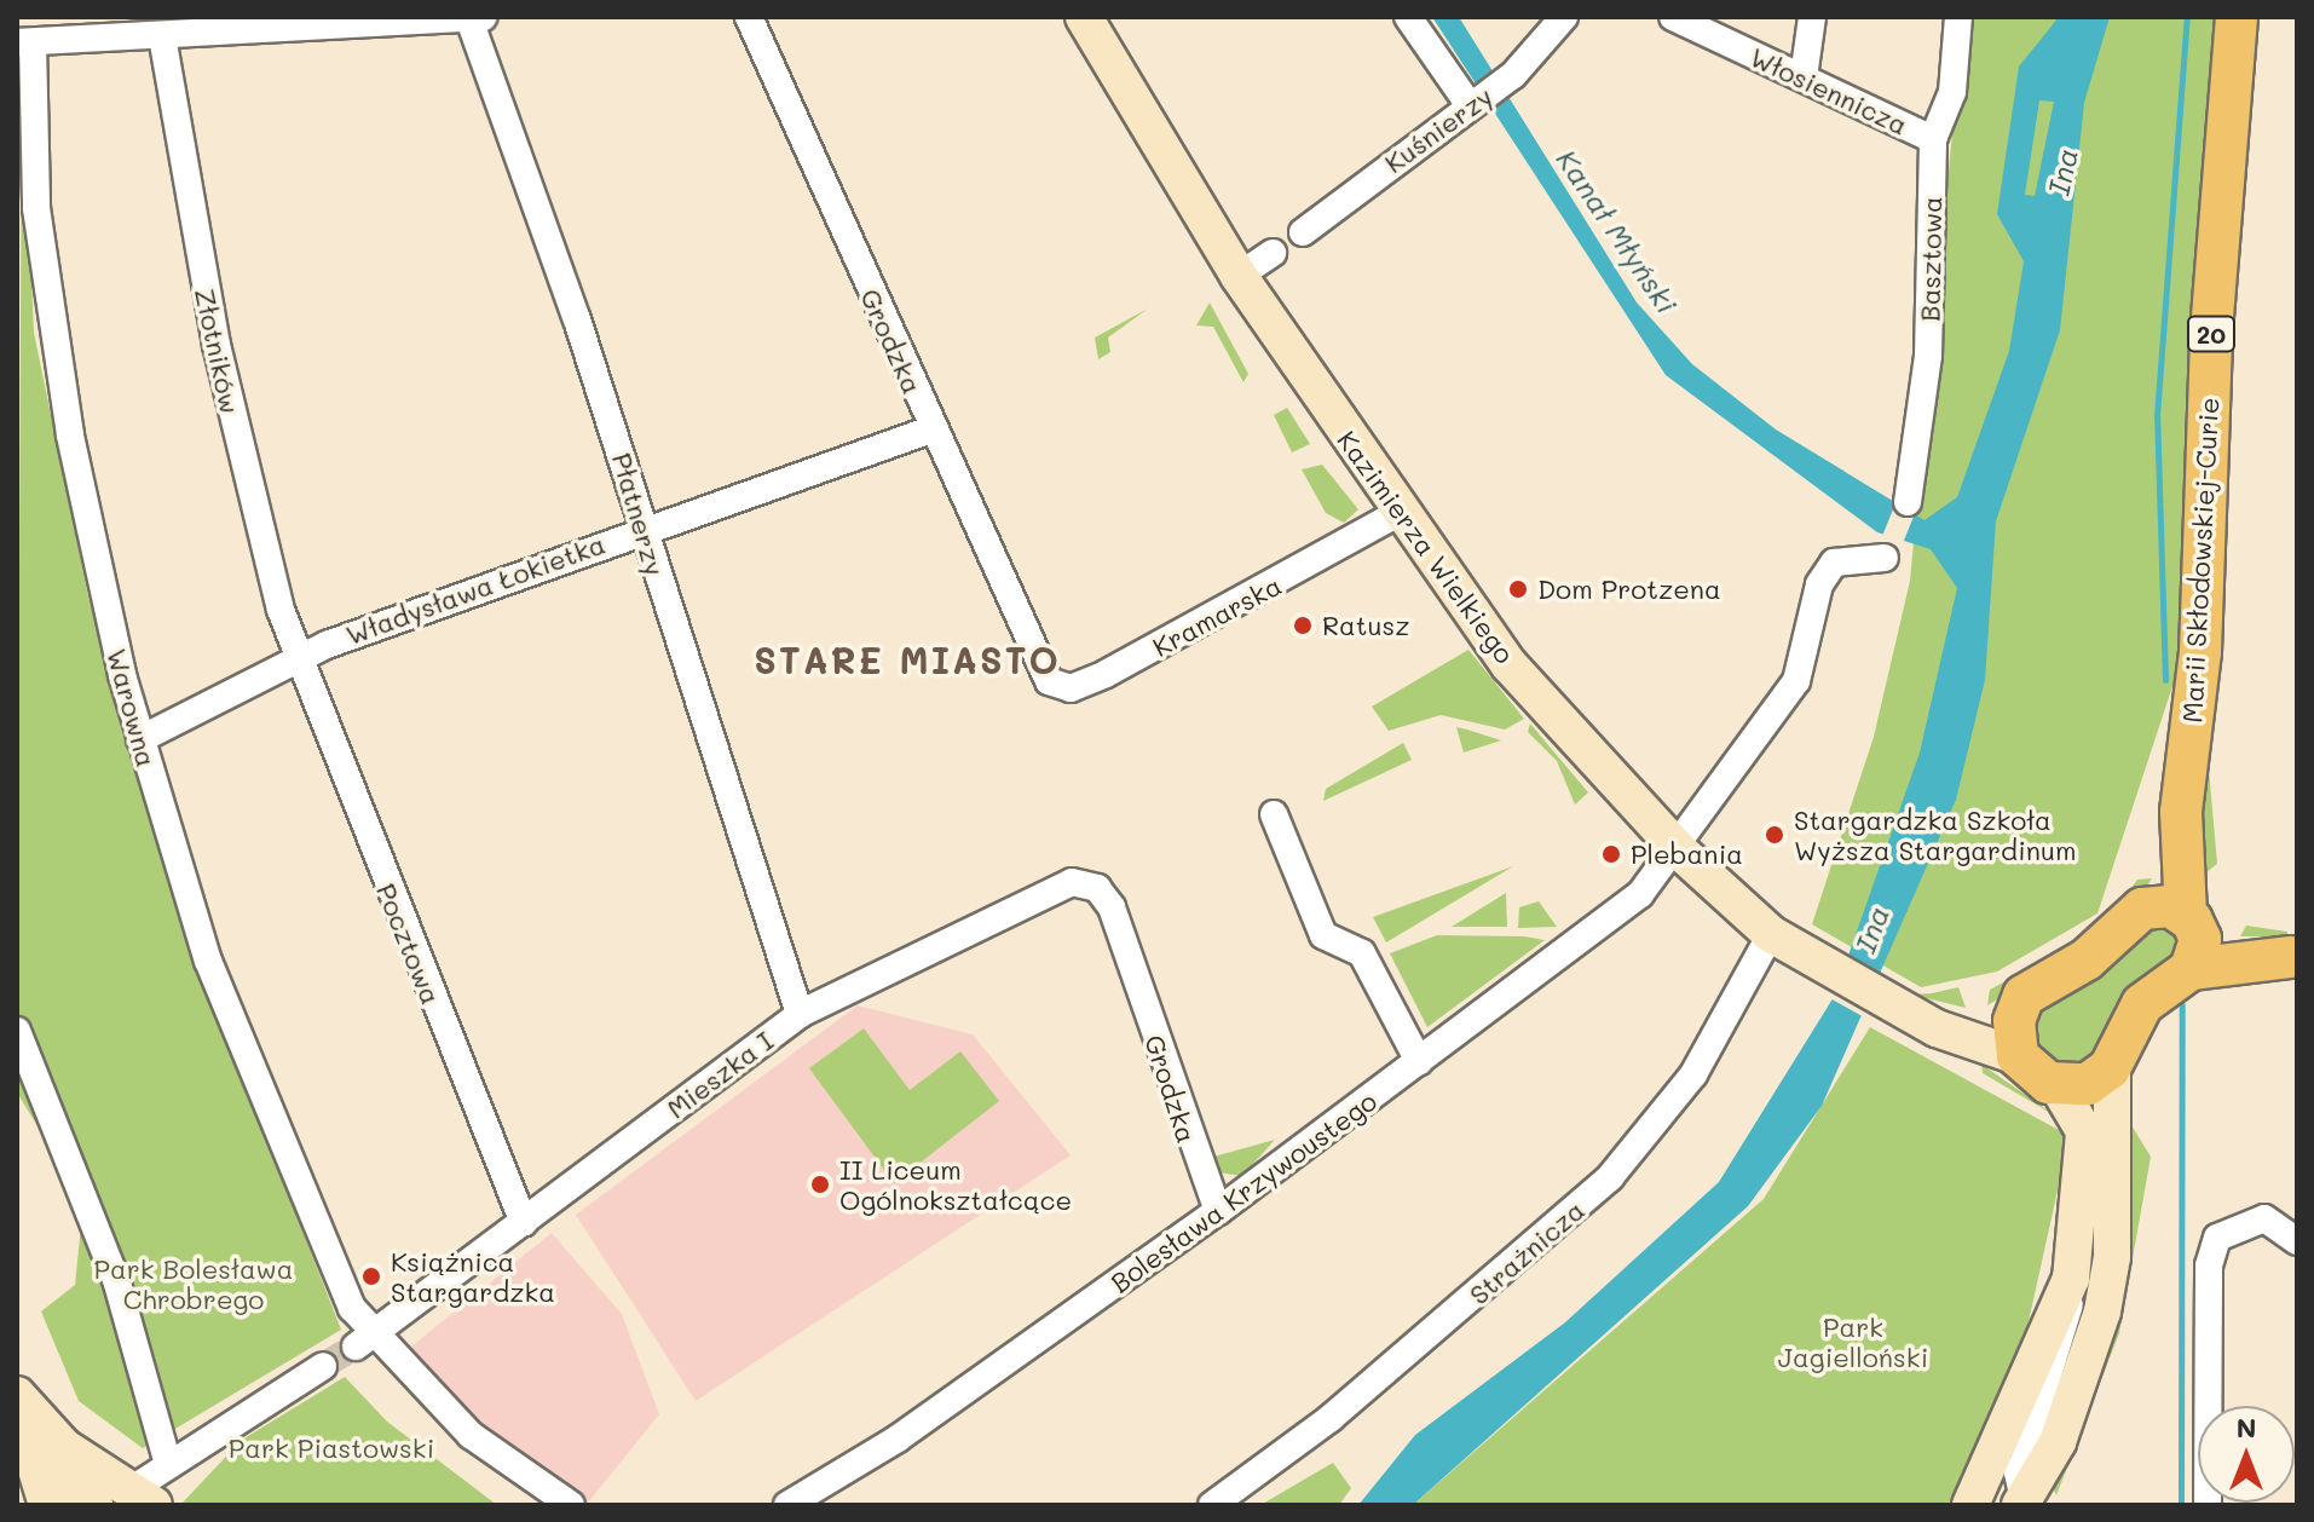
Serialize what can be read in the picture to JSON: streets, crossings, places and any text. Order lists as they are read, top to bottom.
{
  "streets": {
    "main road": ["20", "Marii Skłodowskiej-Curie"],
    "street": [
      "Włosiennicza",
      "Kuśnierzy",
      "Basztowa",
      "Grodzka",
      "Złotników",
      "Płatnerzy",
      "Kazimierza Wielkiego",
      "Władysława Łokietka",
      "Kramarska",
      "Warowna",
      "Pocztowa",
      "Mieszka I",
      "Bolesława Krzywoustego",
      "Strażnicza"
    ]
  },
  "crossings": [
    ["Włosiennicza", "Basztowa"],
    ["20", "Marii Skłodowskiej-Curie"],
    ["Grodzka", "Władysława Łokietka"],
    ["Grodzka", "Kramarska"],
    ["Grodzka", "Mieszka I"],
    ["Grodzka", "Bolesława Krzywoustego"],
    ["Złotników", "Władysława Łokietka"],
    ["Złotników", "Pocztowa"],
    ["Płatnerzy", "Władysława Łokietka"],
    ["Płatnerzy", "Mieszka I"],
    ["Kazimierza Wielkiego", "Kramarska"],
    ["Kazimierza Wielkiego", "Bolesława Krzywoustego"],
    ["Kazimierza Wielkiego", "Strażnicza"],
    ["Władysława Łokietka", "Warowna"],
    ["Władysława Łokietka", "Pocztowa"],
    ["Warowna", "Mieszka I"],
    ["Pocztowa", "Mieszka I"]
  ],
  "districts": ["STARE MIASTO"],
  "water": ["Ina", "Kanał Młyński"],
  "parks": ["Park Bolesława Chrobrego", "Park Jagielloński", "Park Piastowski"],
  "places": [
    "Dom Protzena",
    "Ratusz",
    "Stargardzka Szkoła Wyższa Stargardinum",
    "Plebania",
    "II Liceum Ogólnokształcące",
    "Książnica Stargardzka"
  ],
  "north": "top"
}
